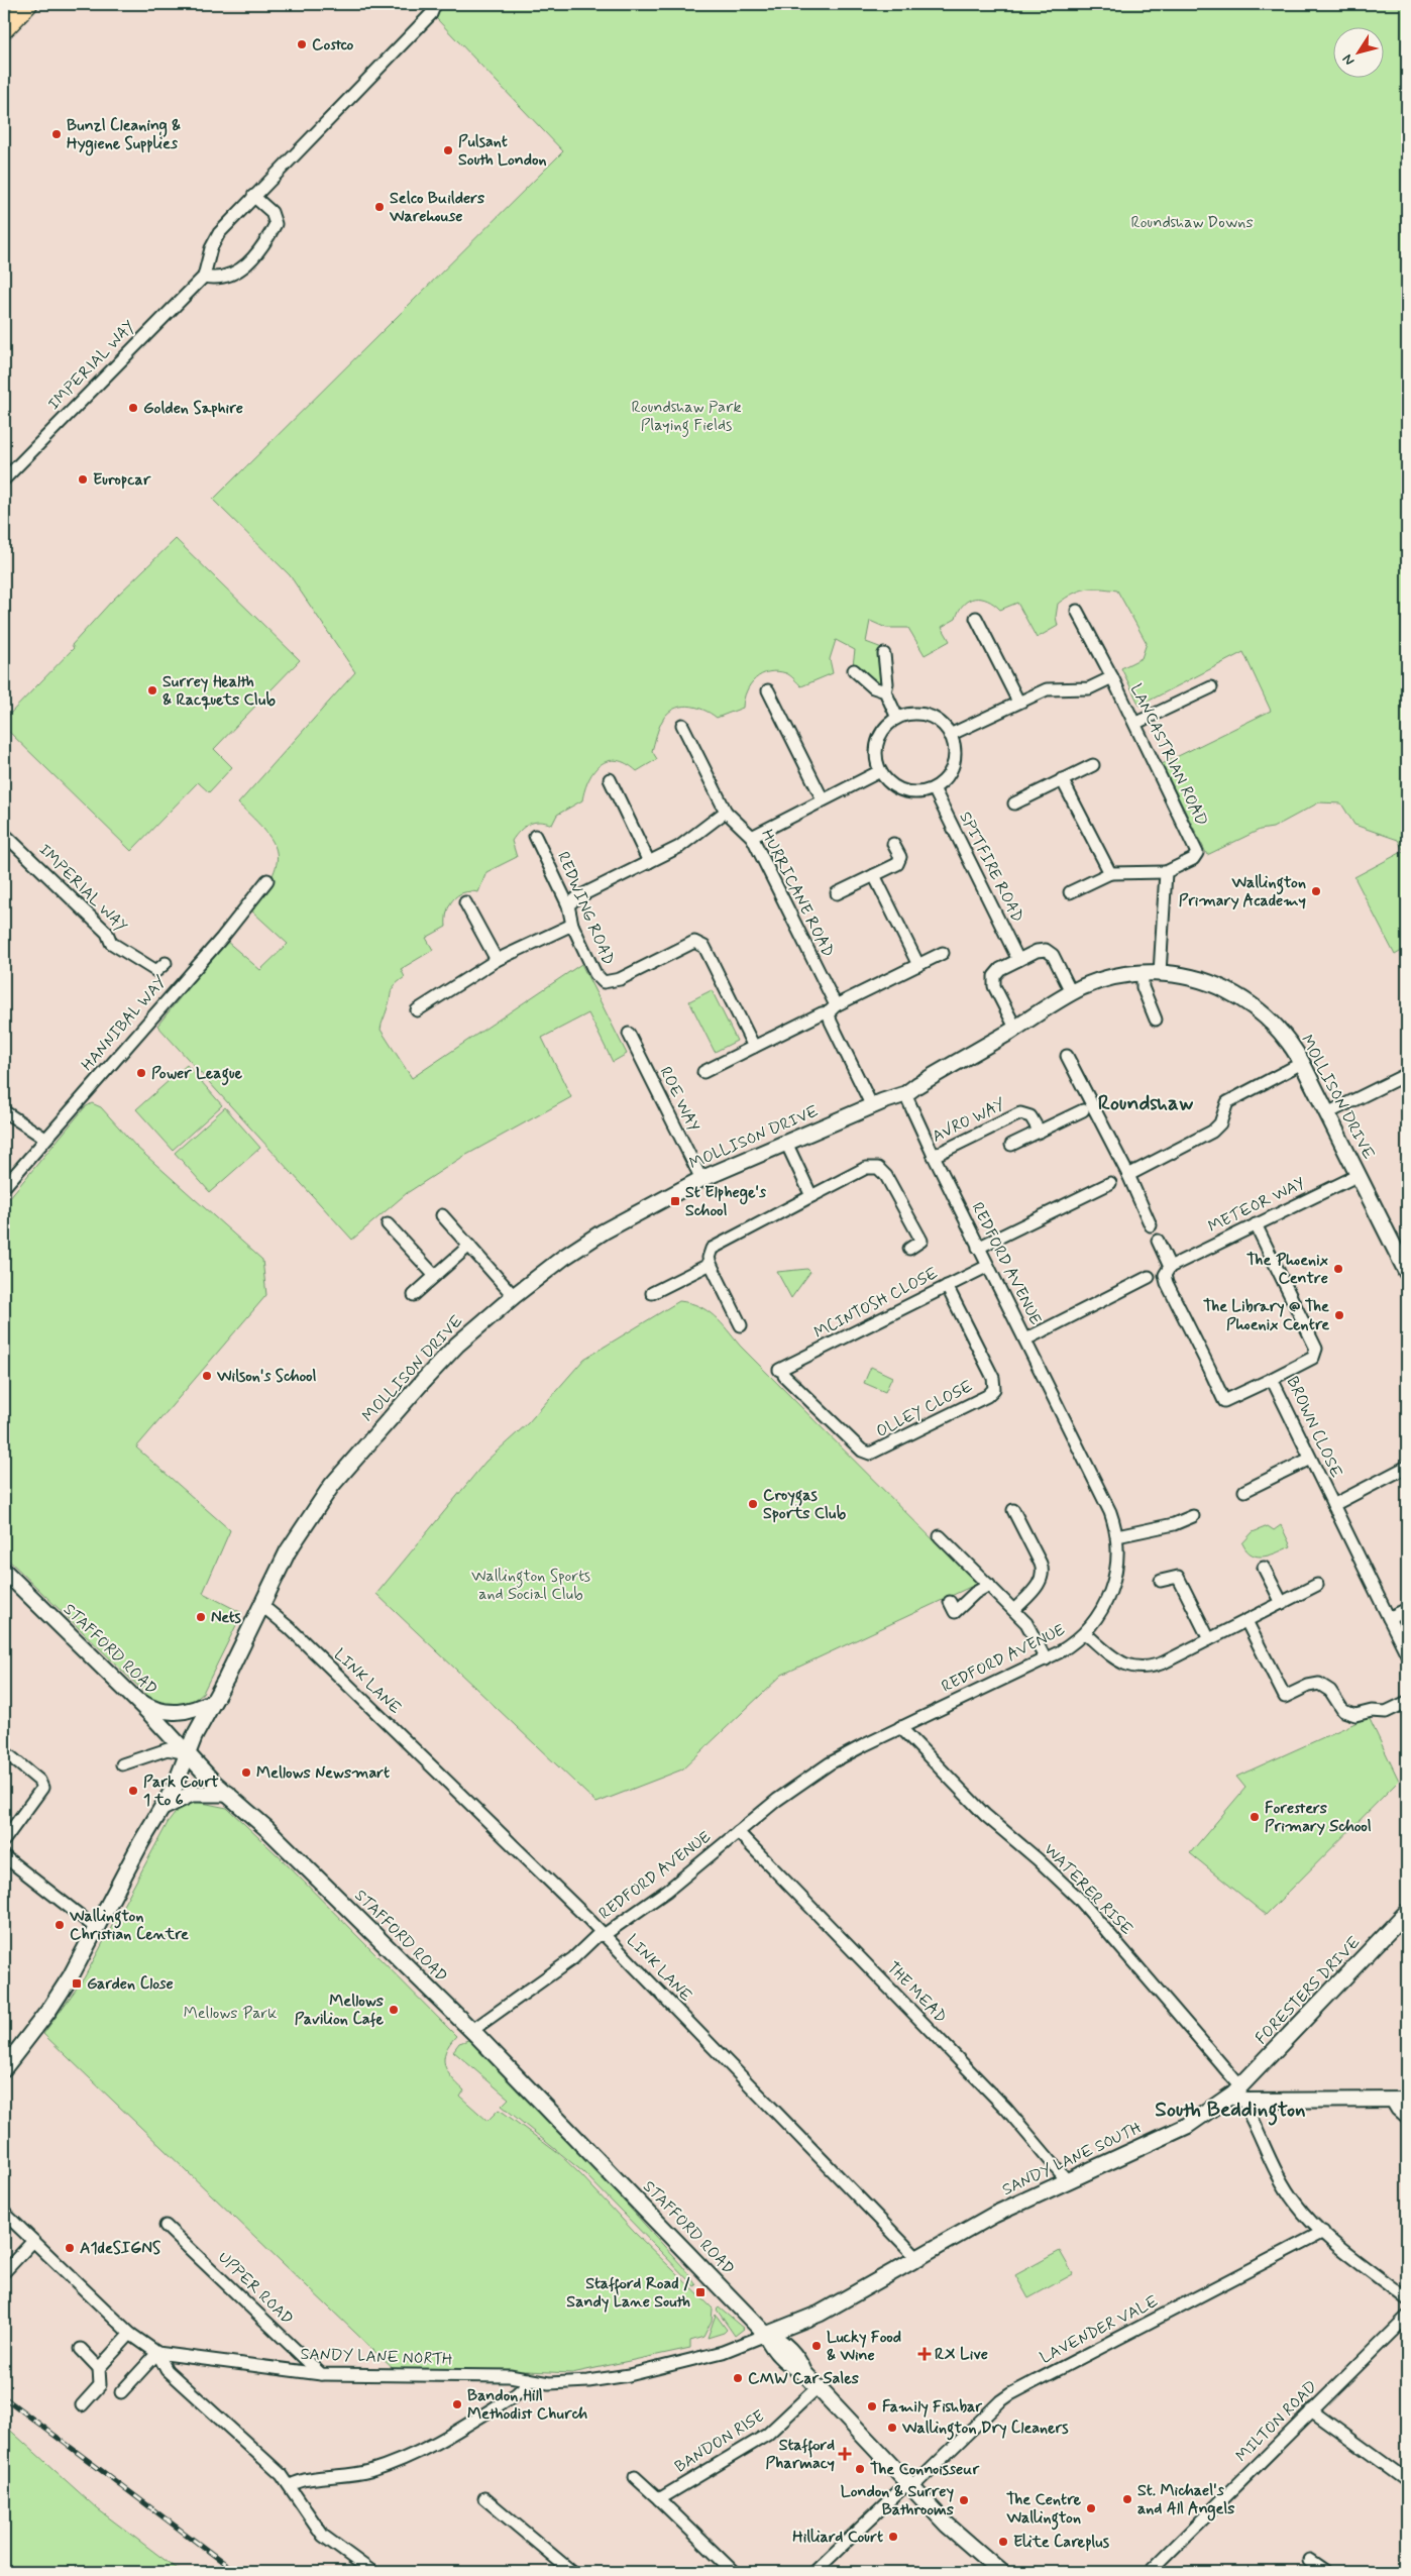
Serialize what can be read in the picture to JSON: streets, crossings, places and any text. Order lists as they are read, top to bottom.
{
  "streets": {
    "main road": [
      "MOLLISON DRIVE",
      "STAFFORD ROAD",
      "FORESTERS DRIVE",
      "SANDY LANE SOUTH"
    ],
    "street": [
      "IMPERIAL WAY",
      "LANCASTRIAN ROAD",
      "SPITFIRE ROAD",
      "HURRICANE ROAD",
      "REDWING ROAD",
      "HANNIBAL WAY",
      "ROE WAY",
      "AVRO WAY",
      "METEOR WAY",
      "REDFORD AVENUE",
      "MCINTOSH CLOSE",
      "OLLEY CLOSE",
      "BROWN CLOSE",
      "LINK LANE",
      "WATERER RISE",
      "THE MEAD",
      "UPPER ROAD",
      "LAVENDER VALE",
      "SANDY LANE NORTH",
      "MILTON ROAD",
      "BANDON RISE"
    ]
  },
  "crossings": [
    ["LANCASTRIAN ROAD", "SPITFIRE ROAD"],
    ["HURRICANE ROAD", "MOLLISON DRIVE"],
    ["MOLLISON DRIVE", "ROE WAY"],
    ["MOLLISON DRIVE", "METEOR WAY"],
    ["MOLLISON DRIVE", "REDFORD AVENUE"],
    ["MOLLISON DRIVE", "STAFFORD ROAD"],
    ["MOLLISON DRIVE", "LINK LANE"],
    ["AVRO WAY", "REDFORD AVENUE"],
    ["METEOR WAY", "BROWN CLOSE"],
    ["REDFORD AVENUE", "MCINTOSH CLOSE"],
    ["REDFORD AVENUE", "STAFFORD ROAD"],
    ["REDFORD AVENUE", "LINK LANE"],
    ["REDFORD AVENUE", "WATERER RISE"],
    ["REDFORD AVENUE", "THE MEAD"],
    ["MCINTOSH CLOSE", "OLLEY CLOSE"],
    ["STAFFORD ROAD", "SANDY LANE SOUTH"],
    ["STAFFORD ROAD", "LAVENDER VALE"],
    ["STAFFORD ROAD", "SANDY LANE NORTH"],
    ["STAFFORD ROAD", "BANDON RISE"],
    ["LINK LANE", "SANDY LANE SOUTH"],
    ["WATERER RISE", "FORESTERS DRIVE"],
    ["WATERER RISE", "SANDY LANE SOUTH"],
    ["FORESTERS DRIVE", "SANDY LANE SOUTH"],
    ["THE MEAD", "SANDY LANE SOUTH"],
    ["SANDY LANE SOUTH", "SANDY LANE NORTH"],
    ["UPPER ROAD", "SANDY LANE NORTH"]
  ],
  "districts": ["Roundshaw", "South Beddington"],
  "parks": [
    "Roundshaw Downs",
    "Roundshaw Park Playing Fields",
    "Wallington Sports and Social Club",
    "Mellows Park"
  ],
  "places": {
    "other": [
      "Costco",
      "Bunzl Cleaning & Hygiene Supplies",
      "Pulsant South London",
      "Selco Builders Warehouse",
      "Golden Saphire",
      "Europcar",
      "Surrey Health & Racquets Club",
      "Wallington Primary Academy",
      "Power League",
      "The Phoenix Centre",
      "The Library @ The Phoenix Centre",
      "Wilson's School",
      "Croygas Sports Club",
      "Nets",
      "Mellows Newsmart",
      "Park Court 1 to 6",
      "Foresters Primary School",
      "Wallington Christian Centre",
      "Mellows Pavilion Cafe",
      "A1deSIGNS",
      "Lucky Food & Wine",
      "CMW Car Sales",
      "Bandon Hill Methodist Church",
      "Family Fishbar",
      "Wallington Dry Cleaners",
      "The Connoisseur",
      "St. Michael's and All Angels",
      "London & Surrey Bathrooms",
      "The Centre Wallington",
      "Hilliard Court",
      "Elite Careplus"
    ],
    "transit": ["St Elphege's School", "Garden Close", "Stafford Road / Sandy Lane South"],
    "health": ["RX Live", "Stafford Pharmacy"]
  },
  "north": "bottom left"
}
